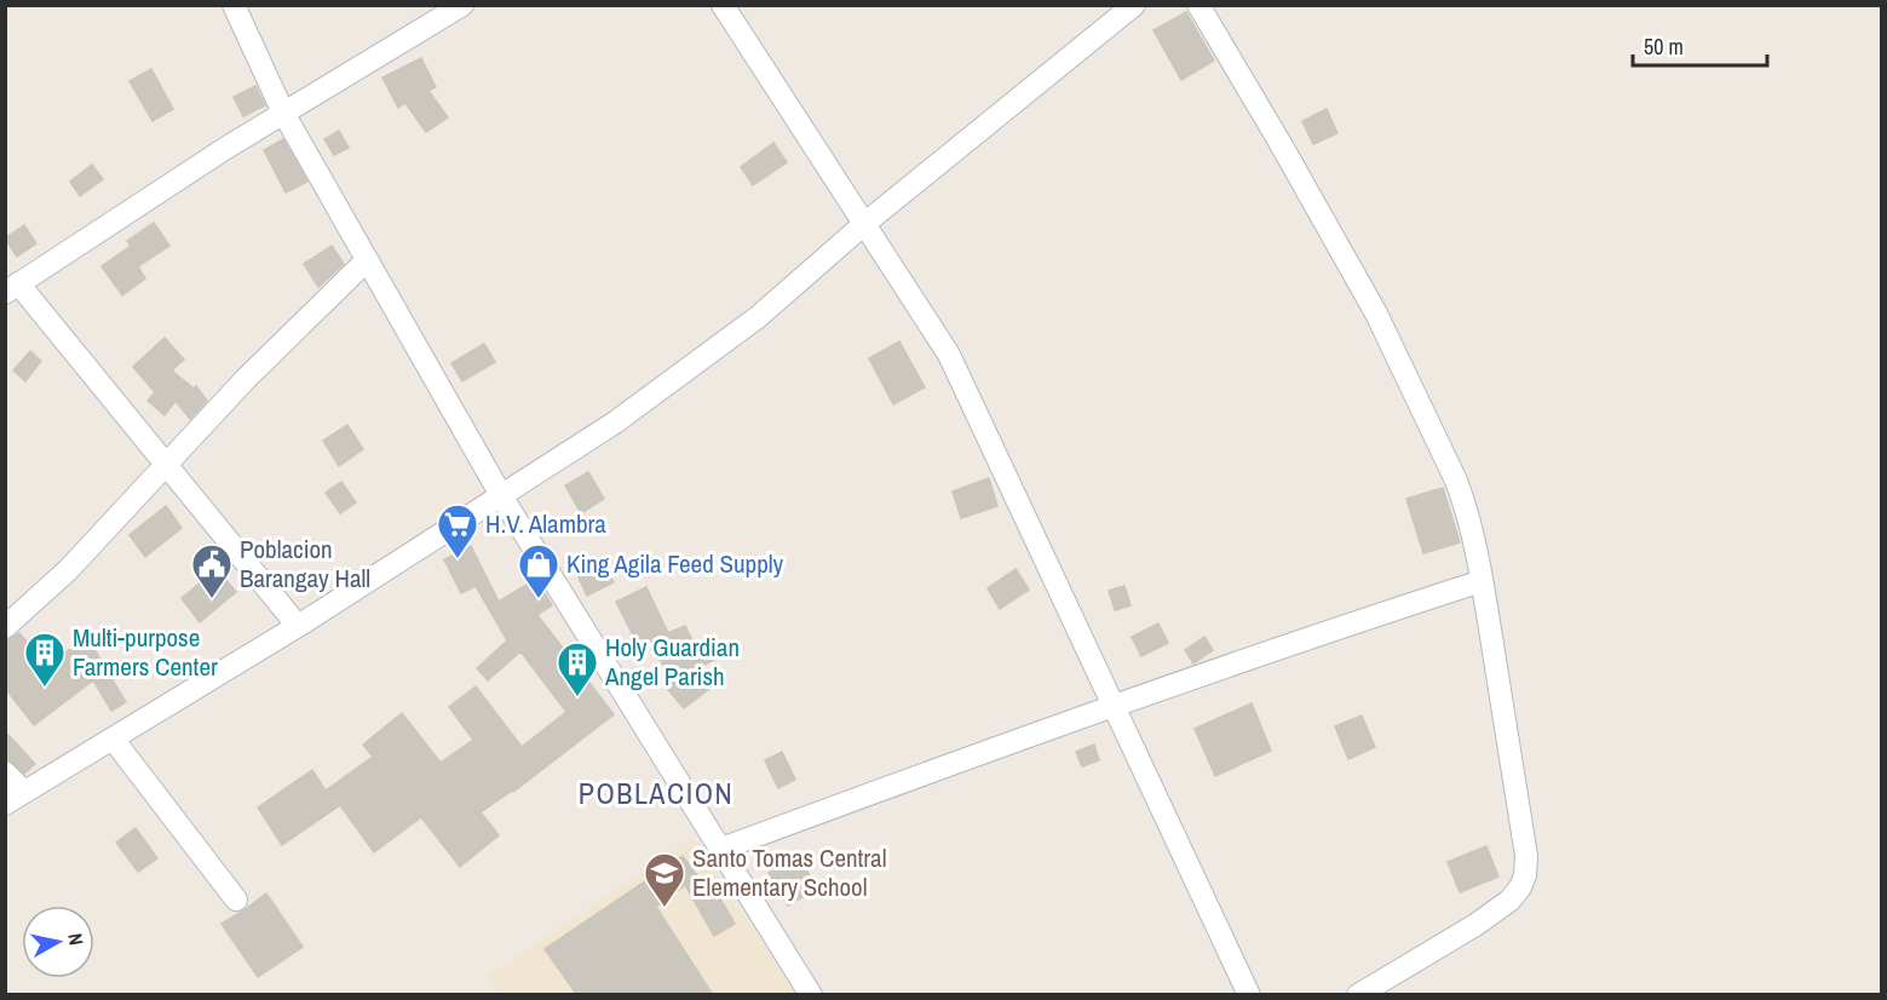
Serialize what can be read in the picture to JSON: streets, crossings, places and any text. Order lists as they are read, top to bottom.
{
  "districts": ["POBLACION"],
  "places": {
    "supermarket": ["H.V. Alambra"],
    "public building": ["Poblacion Barangay Hall"],
    "shop": ["King Agila Feed Supply"],
    "building": ["Multi-purpose Farmers Center", "Holy Guardian Angel Parish"],
    "school or university": ["Santo Tomas Central Elementary School"]
  },
  "scale_bar": "50 m",
  "north": "right"
}
